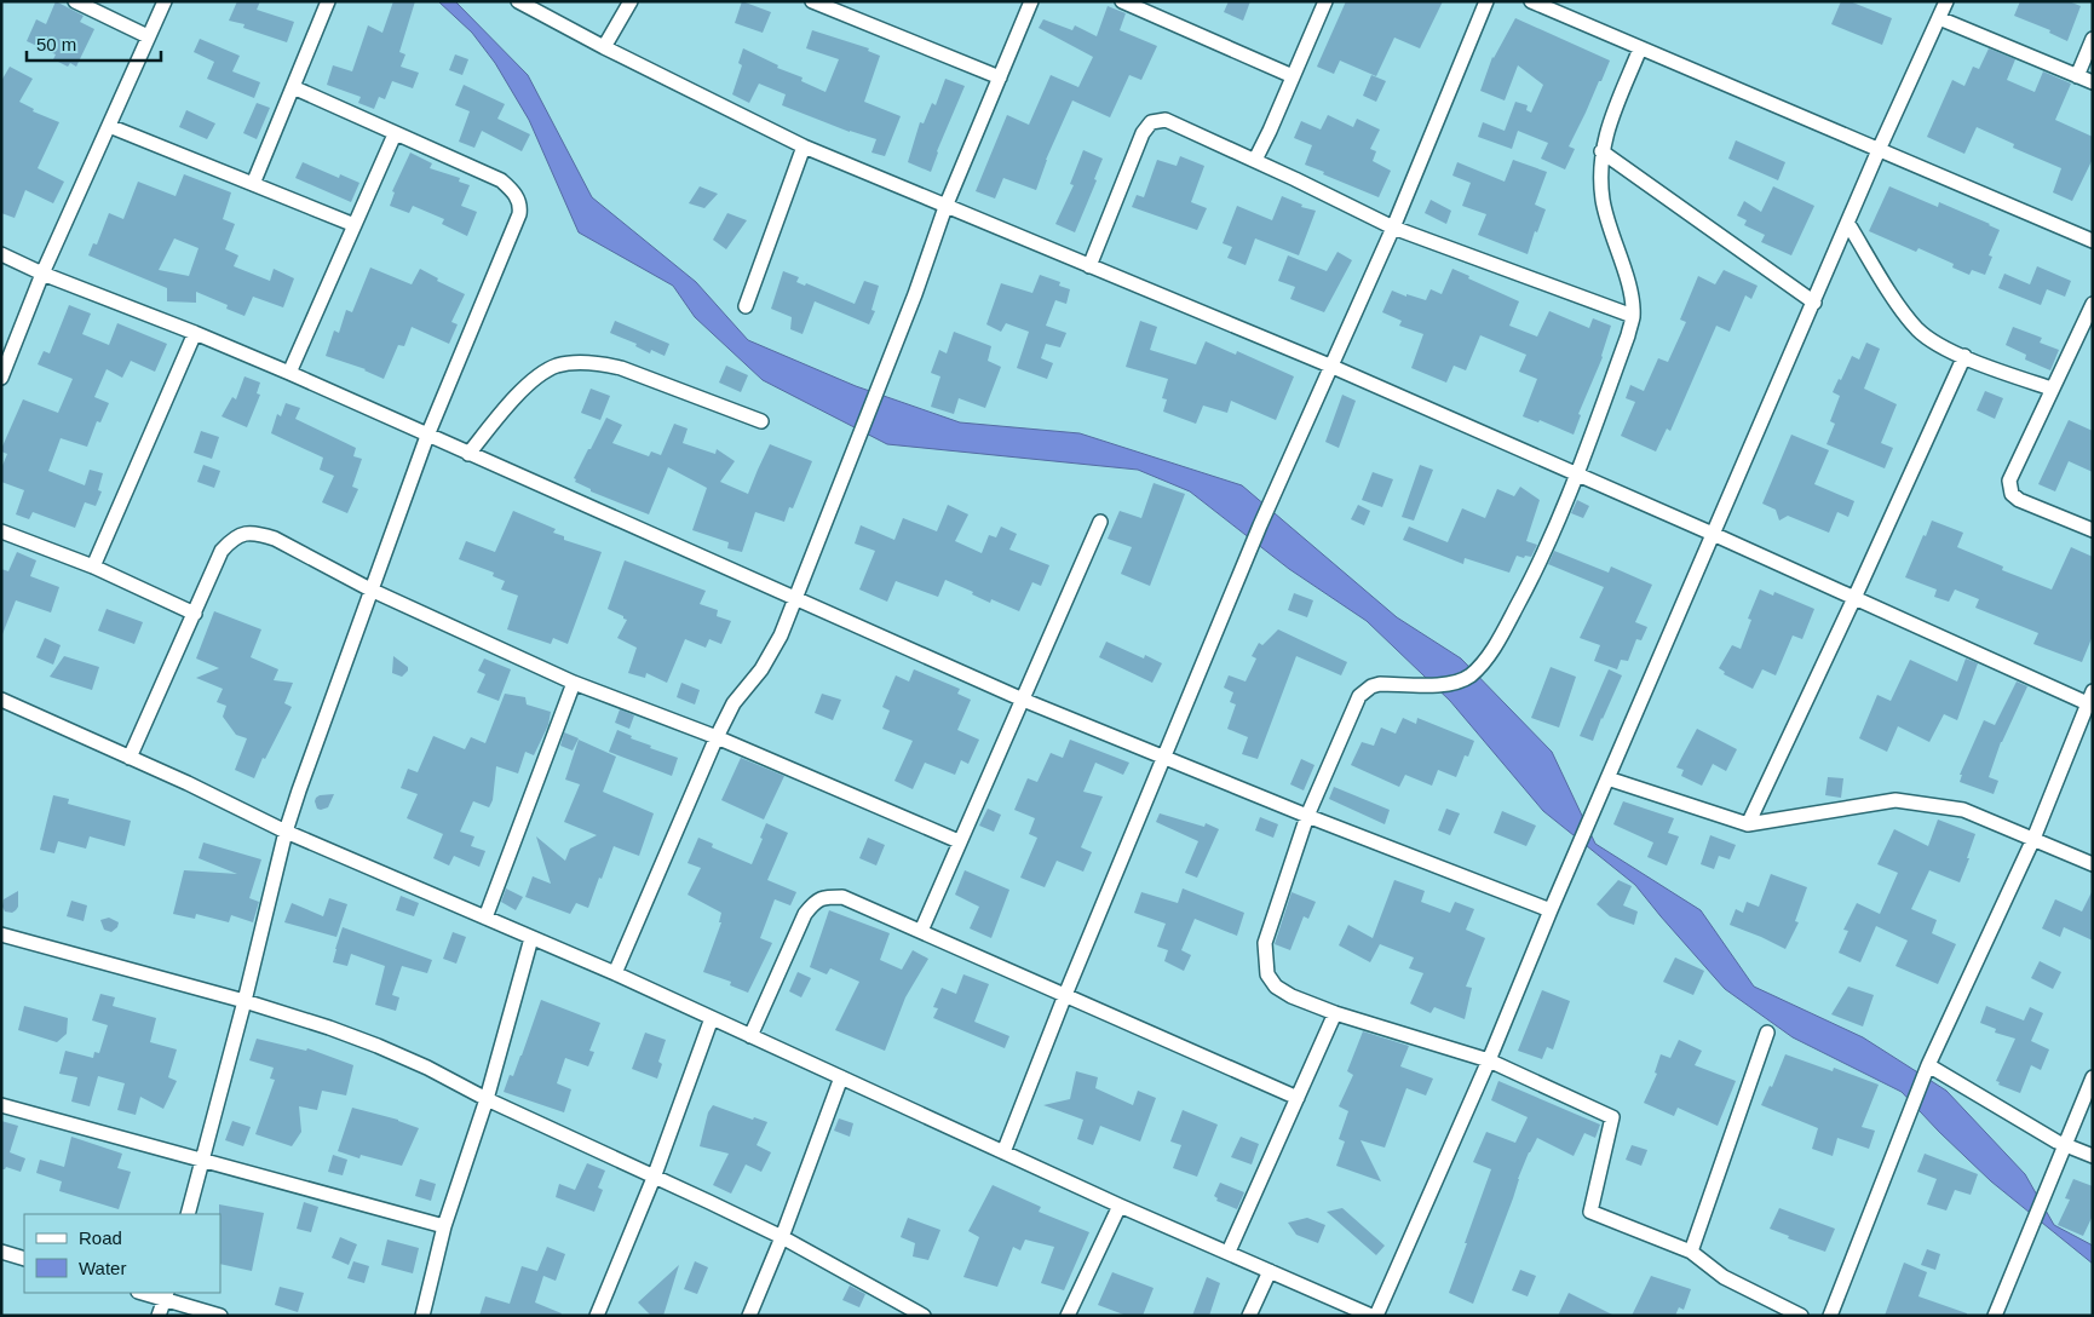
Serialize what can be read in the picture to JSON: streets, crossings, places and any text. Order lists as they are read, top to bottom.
{
  "legend": ["Road", "Water"],
  "scale_bar": "50 m"
}
